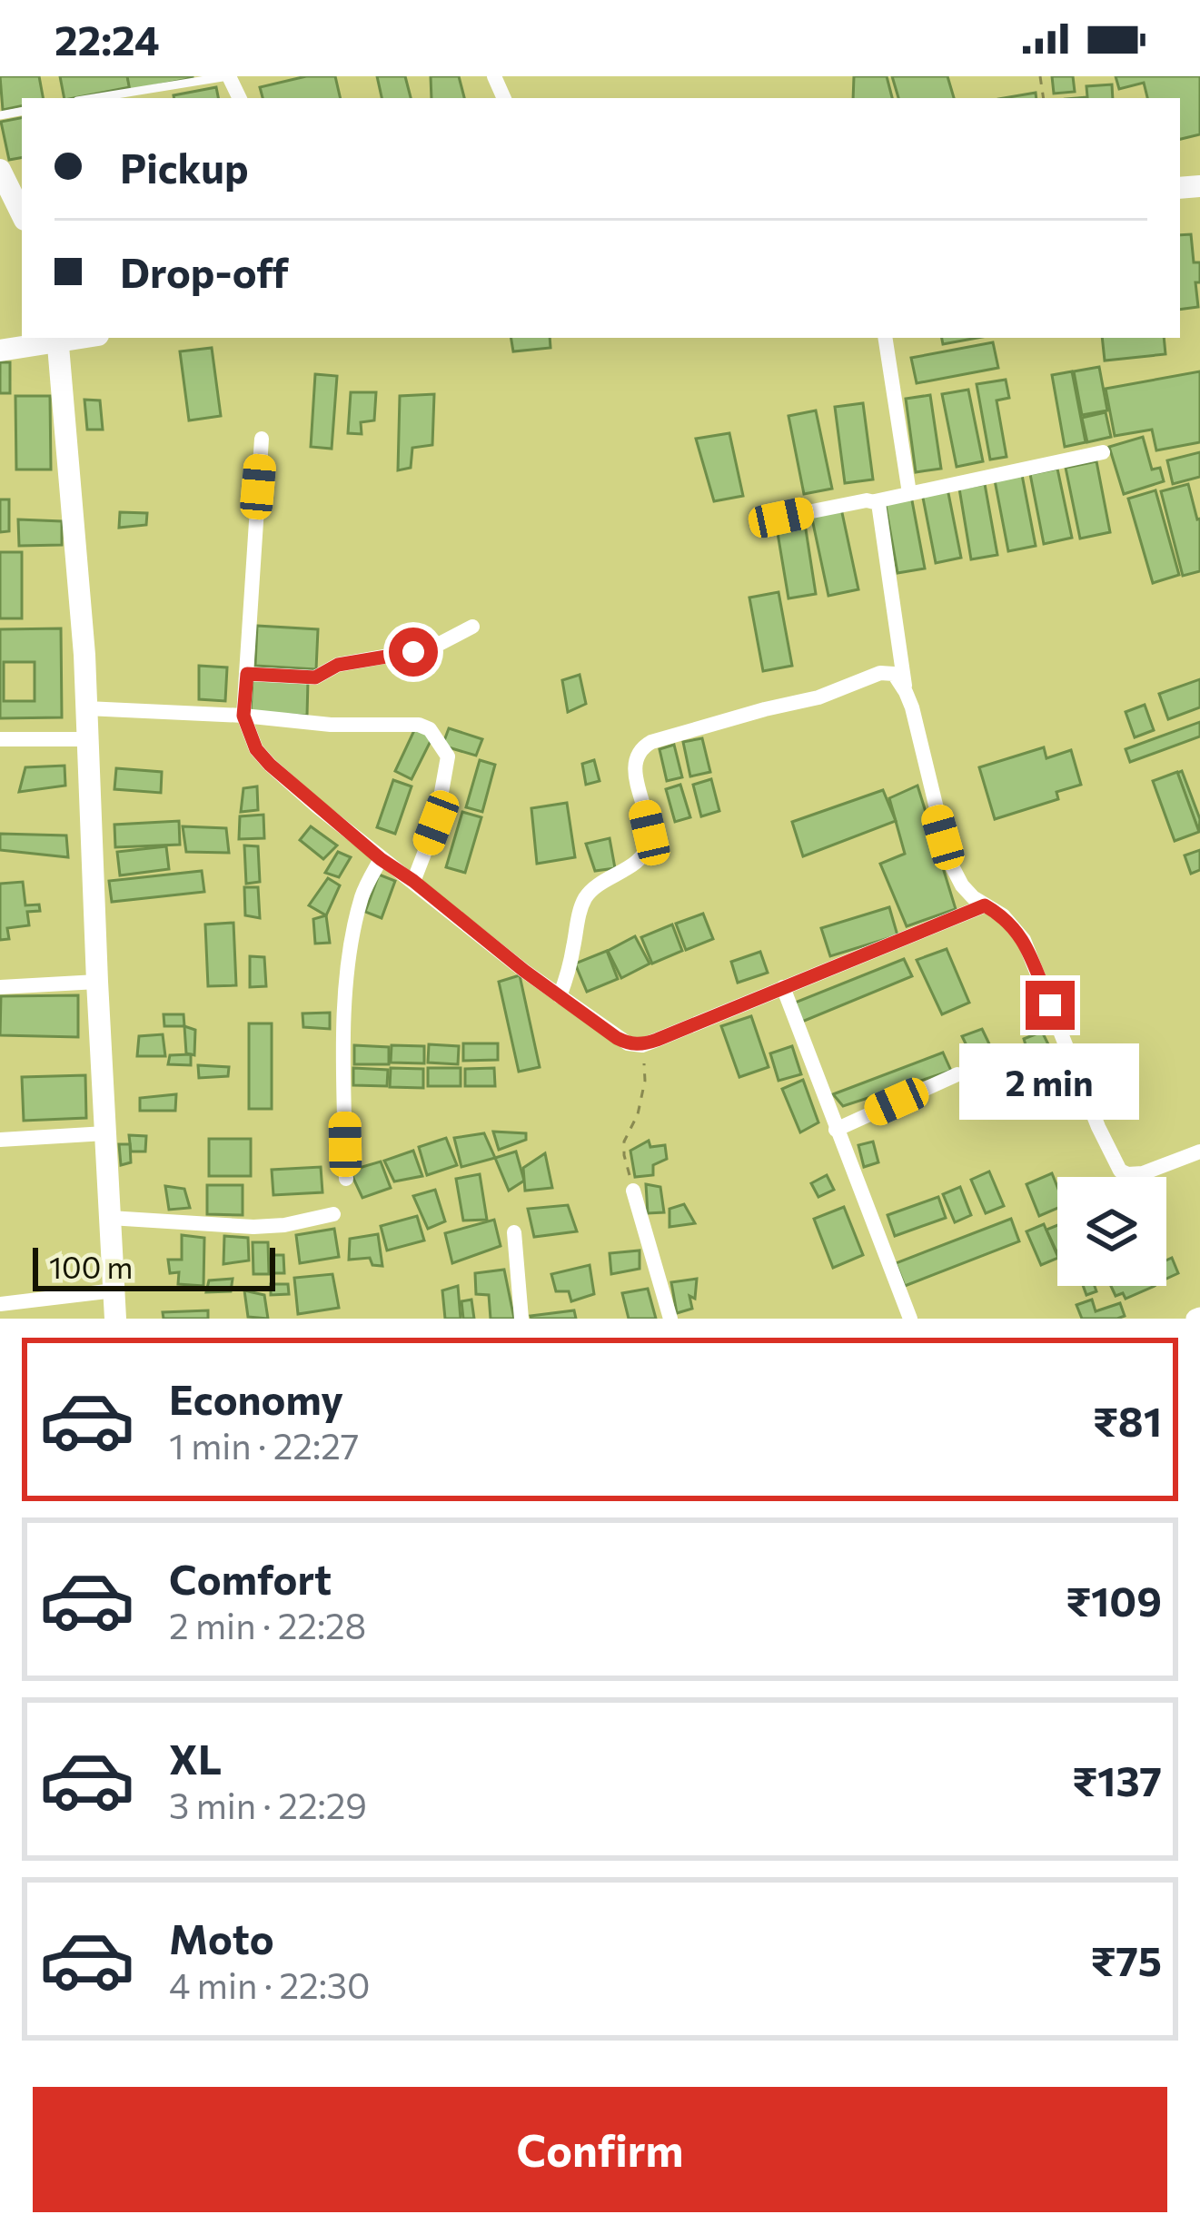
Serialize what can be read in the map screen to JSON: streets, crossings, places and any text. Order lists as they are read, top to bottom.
{
  "scale_bar": "100 m",
  "page": {
    "status": "22:24",
    "banner": ["Pickup", "Drop-off"],
    "bubble": "2 min",
    "scale": "100 m",
    "list": [
      {
        "name": "Economy",
        "note": "1 min · 22:27",
        "value": "₹81"
      },
      {
        "name": "Comfort",
        "note": "2 min · 22:28",
        "value": "₹109"
      },
      {
        "name": "XL",
        "note": "3 min · 22:29",
        "value": "₹137"
      },
      {
        "name": "Moto",
        "note": "4 min · 22:30",
        "value": "₹75"
      }
    ],
    "buttons": "Confirm"
  }
}
